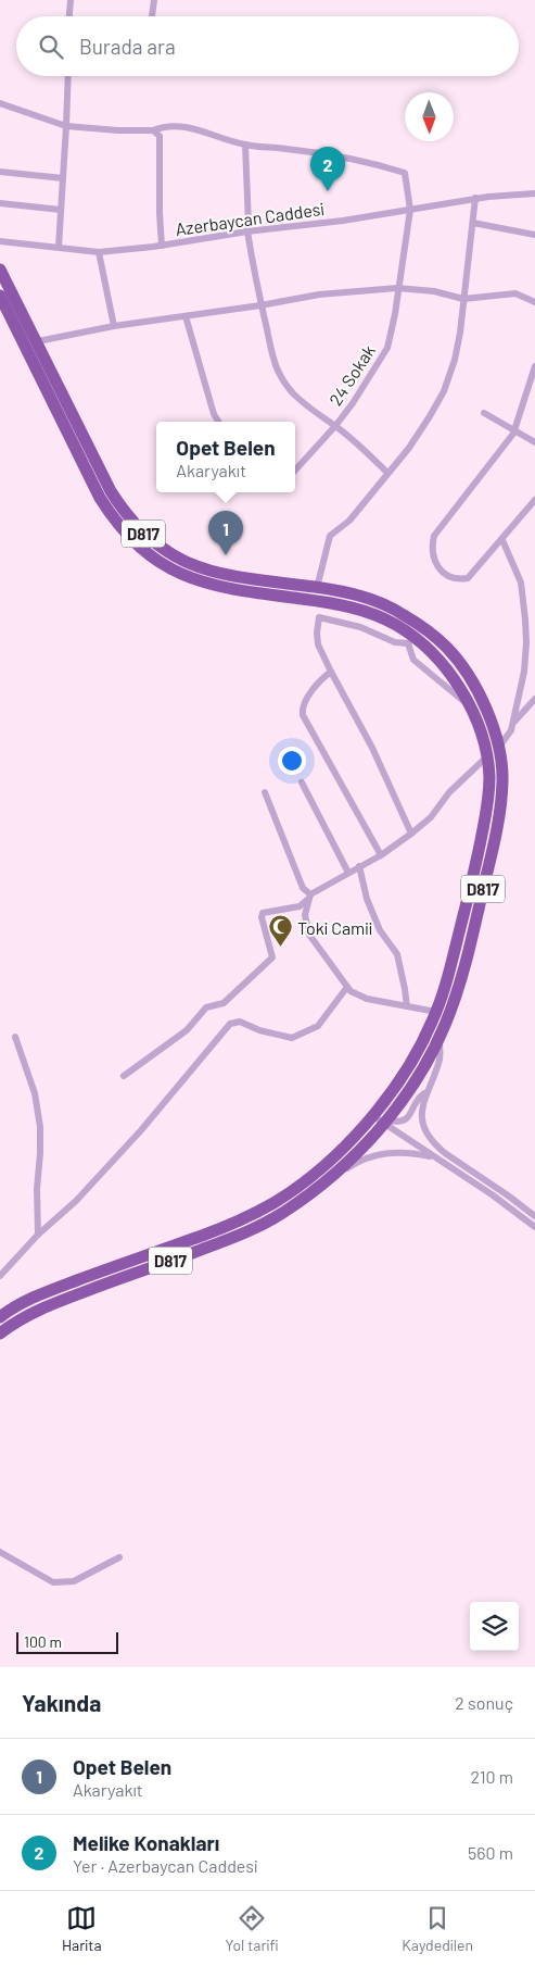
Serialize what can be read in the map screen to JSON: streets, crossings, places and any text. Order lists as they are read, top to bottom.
{
  "streets": {
    "highway": ["D817"],
    "street": ["Azerbaycan Caddesi", "24 Sokak"]
  },
  "crossings": [
    ["Azerbaycan Caddesi", "24 Sokak"]
  ],
  "places": {
    "mosque": ["Toki Camii"]
  },
  "scale_bar": "100 m",
  "north": "bottom",
  "page": {
    "search": "Burada ara",
    "pins": ["2", "1"],
    "popup": ["Opet Belen", "Akaryakıt"],
    "scale": "100 m",
    "heading": ["Yakında", "2 sonuç"],
    "list": [
      {
        "mark": "1",
        "name": "Opet Belen",
        "note": "Akaryakıt",
        "value": "210 m"
      },
      {
        "mark": "2",
        "name": "Melike Konakları",
        "note": "Yer · Azerbaycan Caddesi",
        "value": "560 m"
      }
    ],
    "nav": ["Harita", "Yol tarifi", "Kaydedilen"]
  }
}
